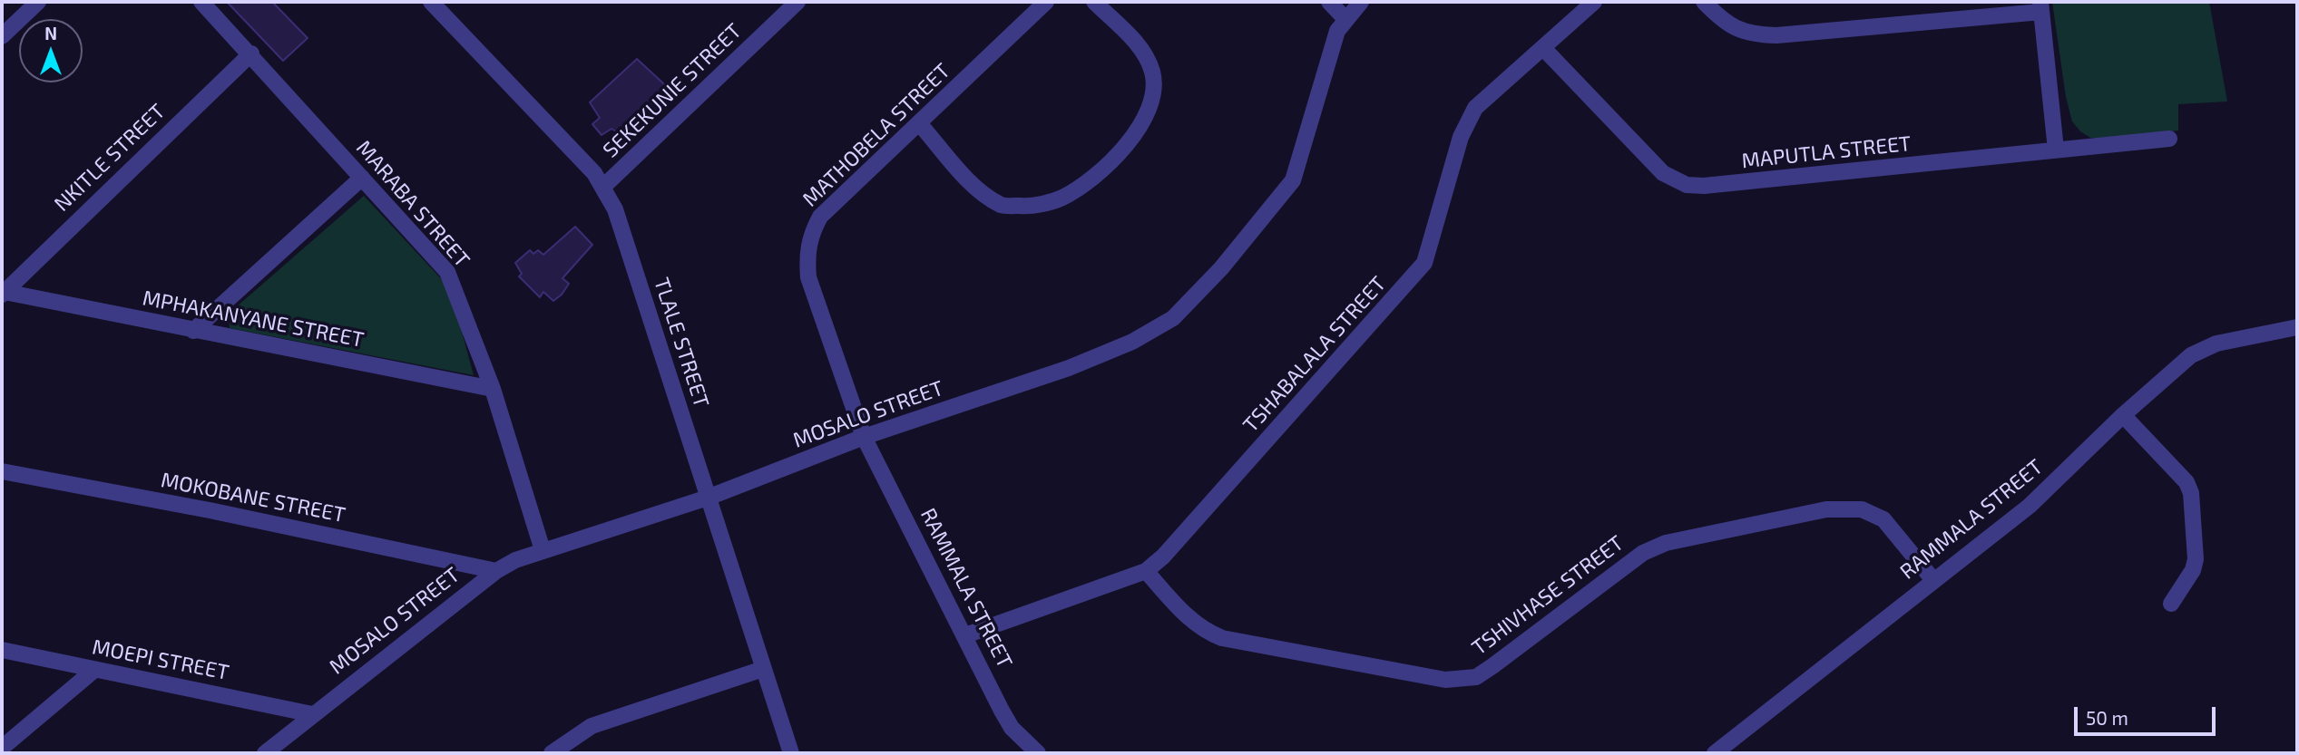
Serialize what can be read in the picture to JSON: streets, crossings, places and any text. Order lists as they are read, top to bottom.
{
  "streets": {
    "street": [
      "SEKEKUNIE STREET",
      "MATHOBELA STREET",
      "MAPUTLA STREET",
      "NKITLE STREET",
      "MARABA STREET",
      "MPHAKANYANE STREET",
      "TLALE STREET",
      "TSHABALALA STREET",
      "MOSALO STREET",
      "MOKOBANE STREET",
      "RAMMALA STREET",
      "TSHIVHASE STREET",
      "MOEPI STREET"
    ]
  },
  "crossings": [
    ["SEKEKUNIE STREET", "TLALE STREET"],
    ["MATHOBELA STREET", "MOSALO STREET"],
    ["MATHOBELA STREET", "RAMMALA STREET"],
    ["MAPUTLA STREET", "TSHABALALA STREET"],
    ["NKITLE STREET", "MARABA STREET"],
    ["NKITLE STREET", "MPHAKANYANE STREET"],
    ["MARABA STREET", "MPHAKANYANE STREET"],
    ["MARABA STREET", "MOSALO STREET"],
    ["TLALE STREET", "MOSALO STREET"],
    ["TSHABALALA STREET", "RAMMALA STREET"],
    ["TSHABALALA STREET", "TSHIVHASE STREET"],
    ["MOSALO STREET", "MOKOBANE STREET"],
    ["MOSALO STREET", "RAMMALA STREET"],
    ["MOSALO STREET", "MOEPI STREET"],
    ["RAMMALA STREET", "TSHIVHASE STREET"]
  ],
  "scale_bar": "50 m",
  "north": "top"
}
